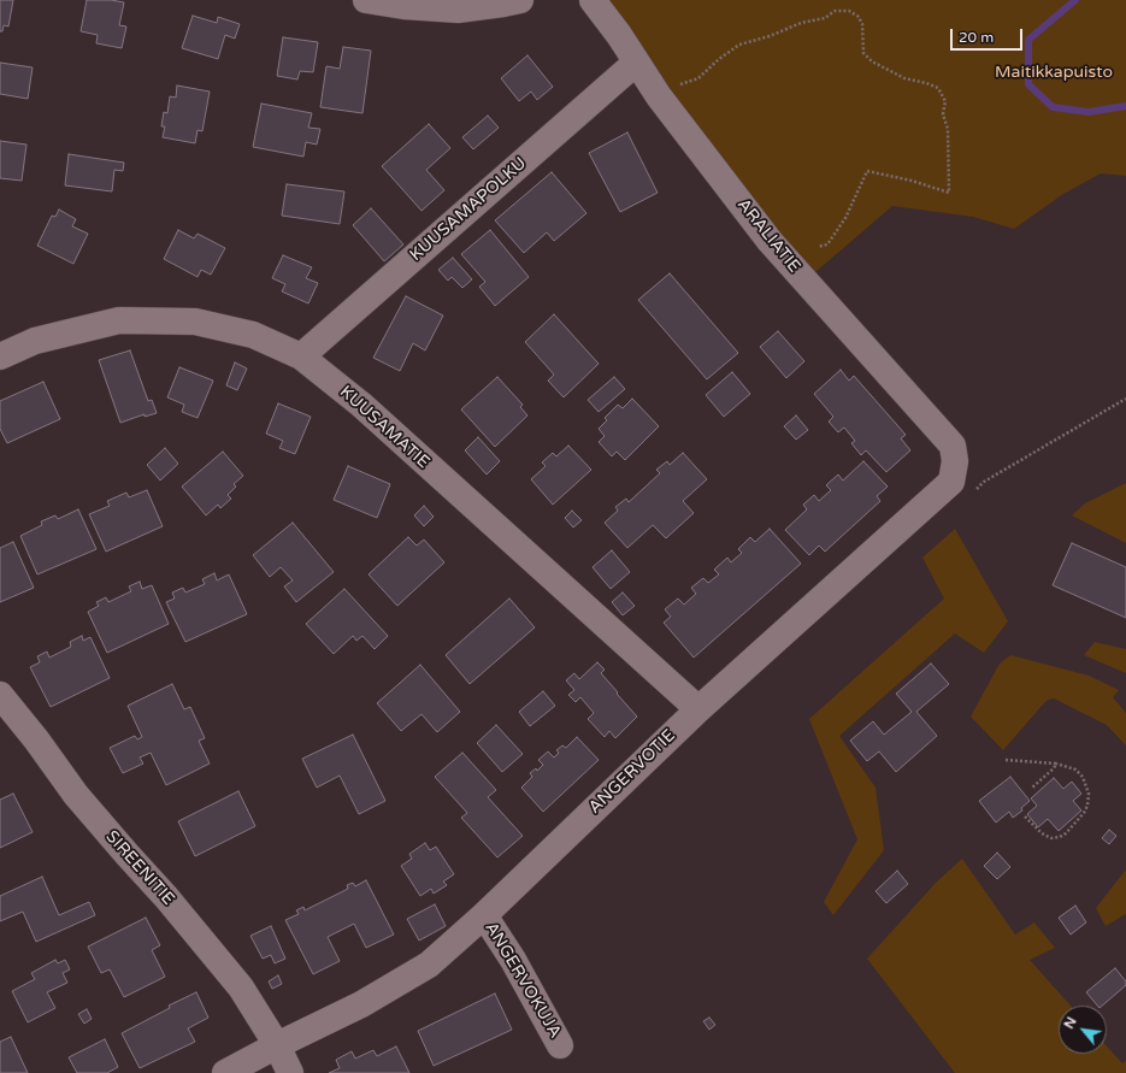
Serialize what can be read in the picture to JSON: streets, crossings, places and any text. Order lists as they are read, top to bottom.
{
  "streets": {
    "street": [
      "KUUSAMAPOLKU",
      "ARALIATIE",
      "KUUSAMATIE",
      "ANGERVOTIE",
      "SIREENITIE",
      "ANGERVOKUJA"
    ]
  },
  "crossings": [
    ["KUUSAMAPOLKU", "ARALIATIE"],
    ["KUUSAMAPOLKU", "KUUSAMATIE"],
    ["ARALIATIE", "ANGERVOTIE"],
    ["KUUSAMATIE", "ANGERVOTIE"],
    ["ANGERVOTIE", "SIREENITIE"],
    ["ANGERVOTIE", "ANGERVOKUJA"]
  ],
  "parks": ["Maitikkapuisto"],
  "scale_bar": "20 m",
  "north": "top left"
}
